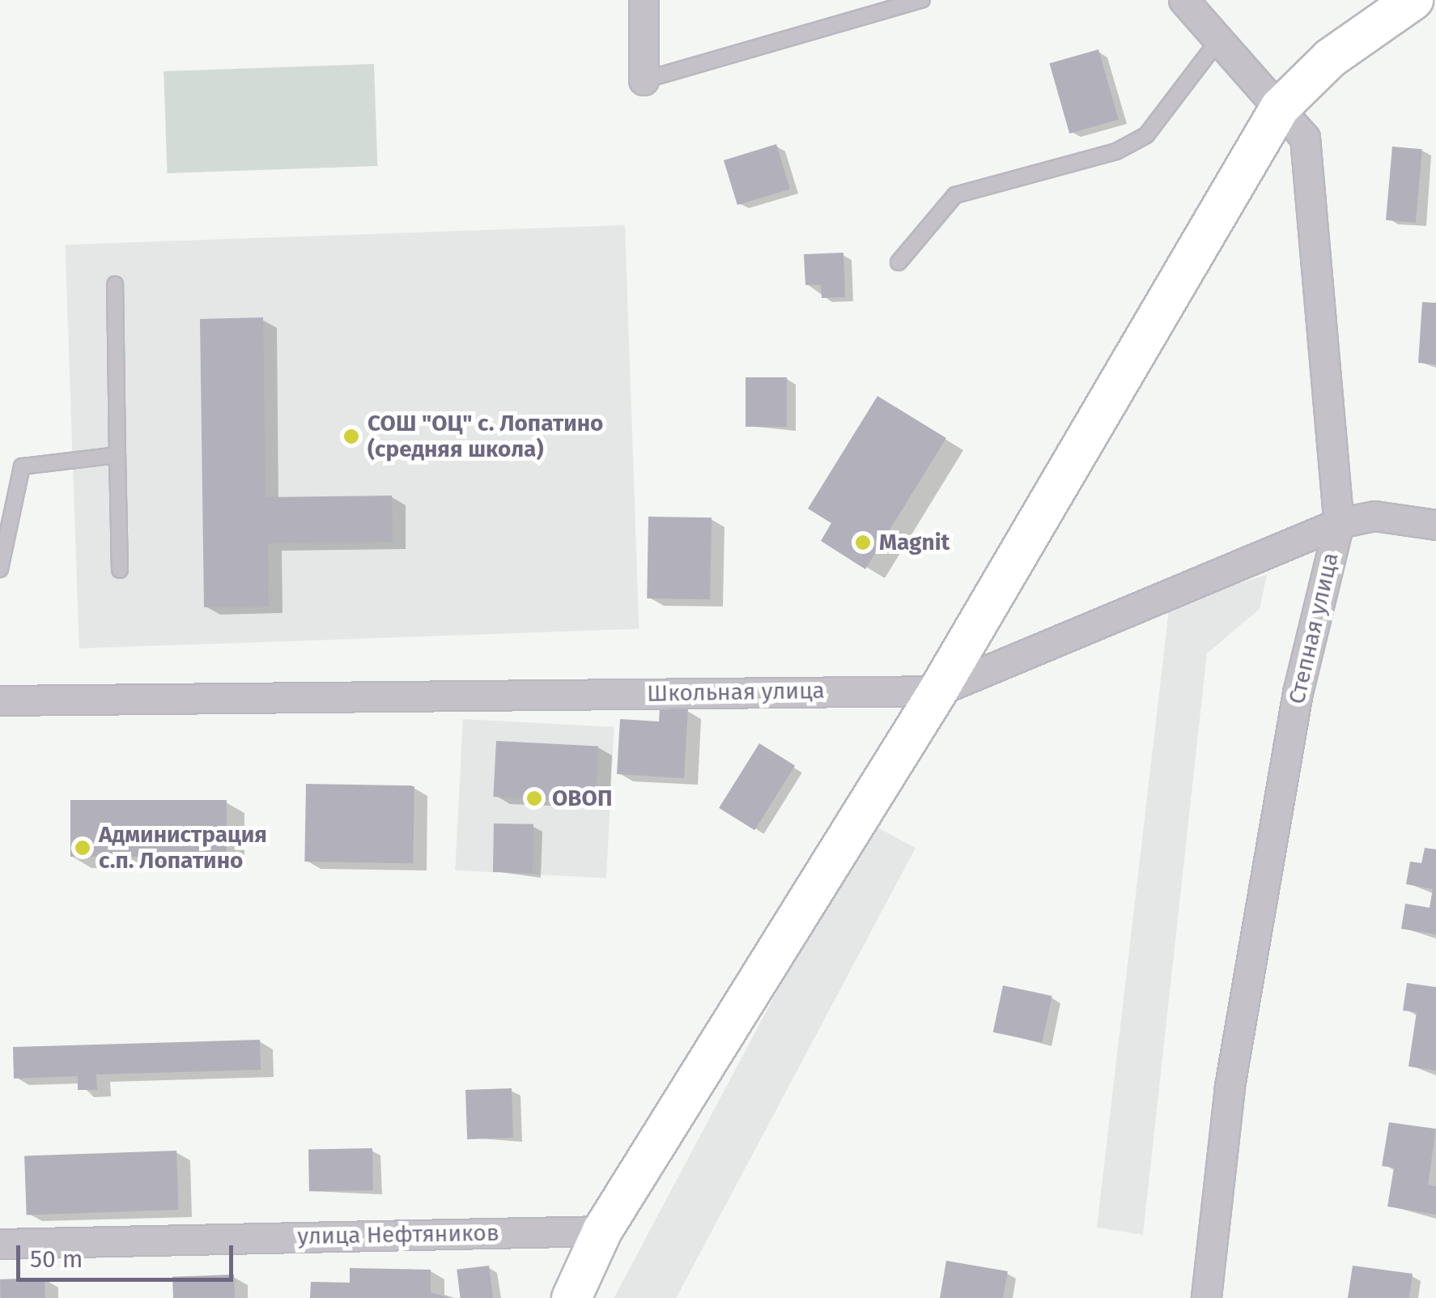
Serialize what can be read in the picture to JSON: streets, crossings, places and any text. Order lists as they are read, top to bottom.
{
  "streets": {
    "street": ["Степная улица", "Школьная улица", "улица Нефтяников"]
  },
  "crossings": [
    ["Степная улица", "Школьная улица"]
  ],
  "places": [
    "СОШ \"ОЦ\" с. Лопатино (средняя школа)",
    "Magnit",
    "ОВОП",
    "Администрация с.п. Лопатино"
  ],
  "scale_bar": "50 m"
}
